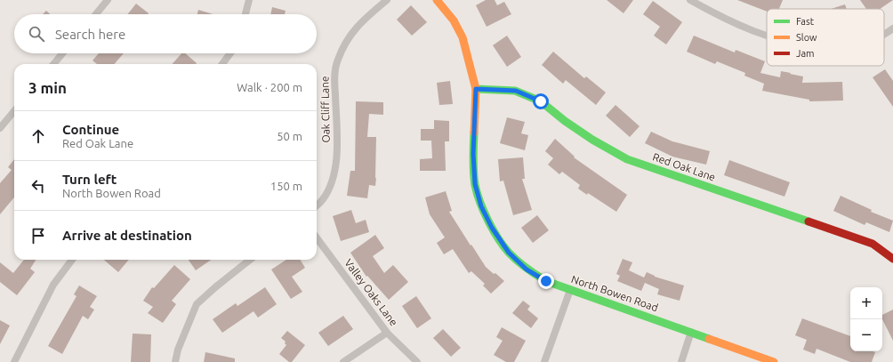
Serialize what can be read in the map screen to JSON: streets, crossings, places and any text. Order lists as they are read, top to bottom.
{
  "streets": {
    "street": [
      "Oak Cliff Lane",
      "Red Oak Lane",
      "Valley Oaks Lane",
      "North Bowen Road"
    ]
  },
  "crossings": [
    ["Red Oak Lane", "North Bowen Road"]
  ],
  "legend": ["Fast", "Slow", "Jam"],
  "page": {
    "search": "Search here",
    "heading": ["3 min", "Walk · 200 m"],
    "list": [
      ["Continue", "Red Oak Lane", "50 m"],
      ["Turn left", "North Bowen Road", "150 m"],
      "Arrive at destination"
    ],
    "map_buttons": ["+", "−"]
  }
}
